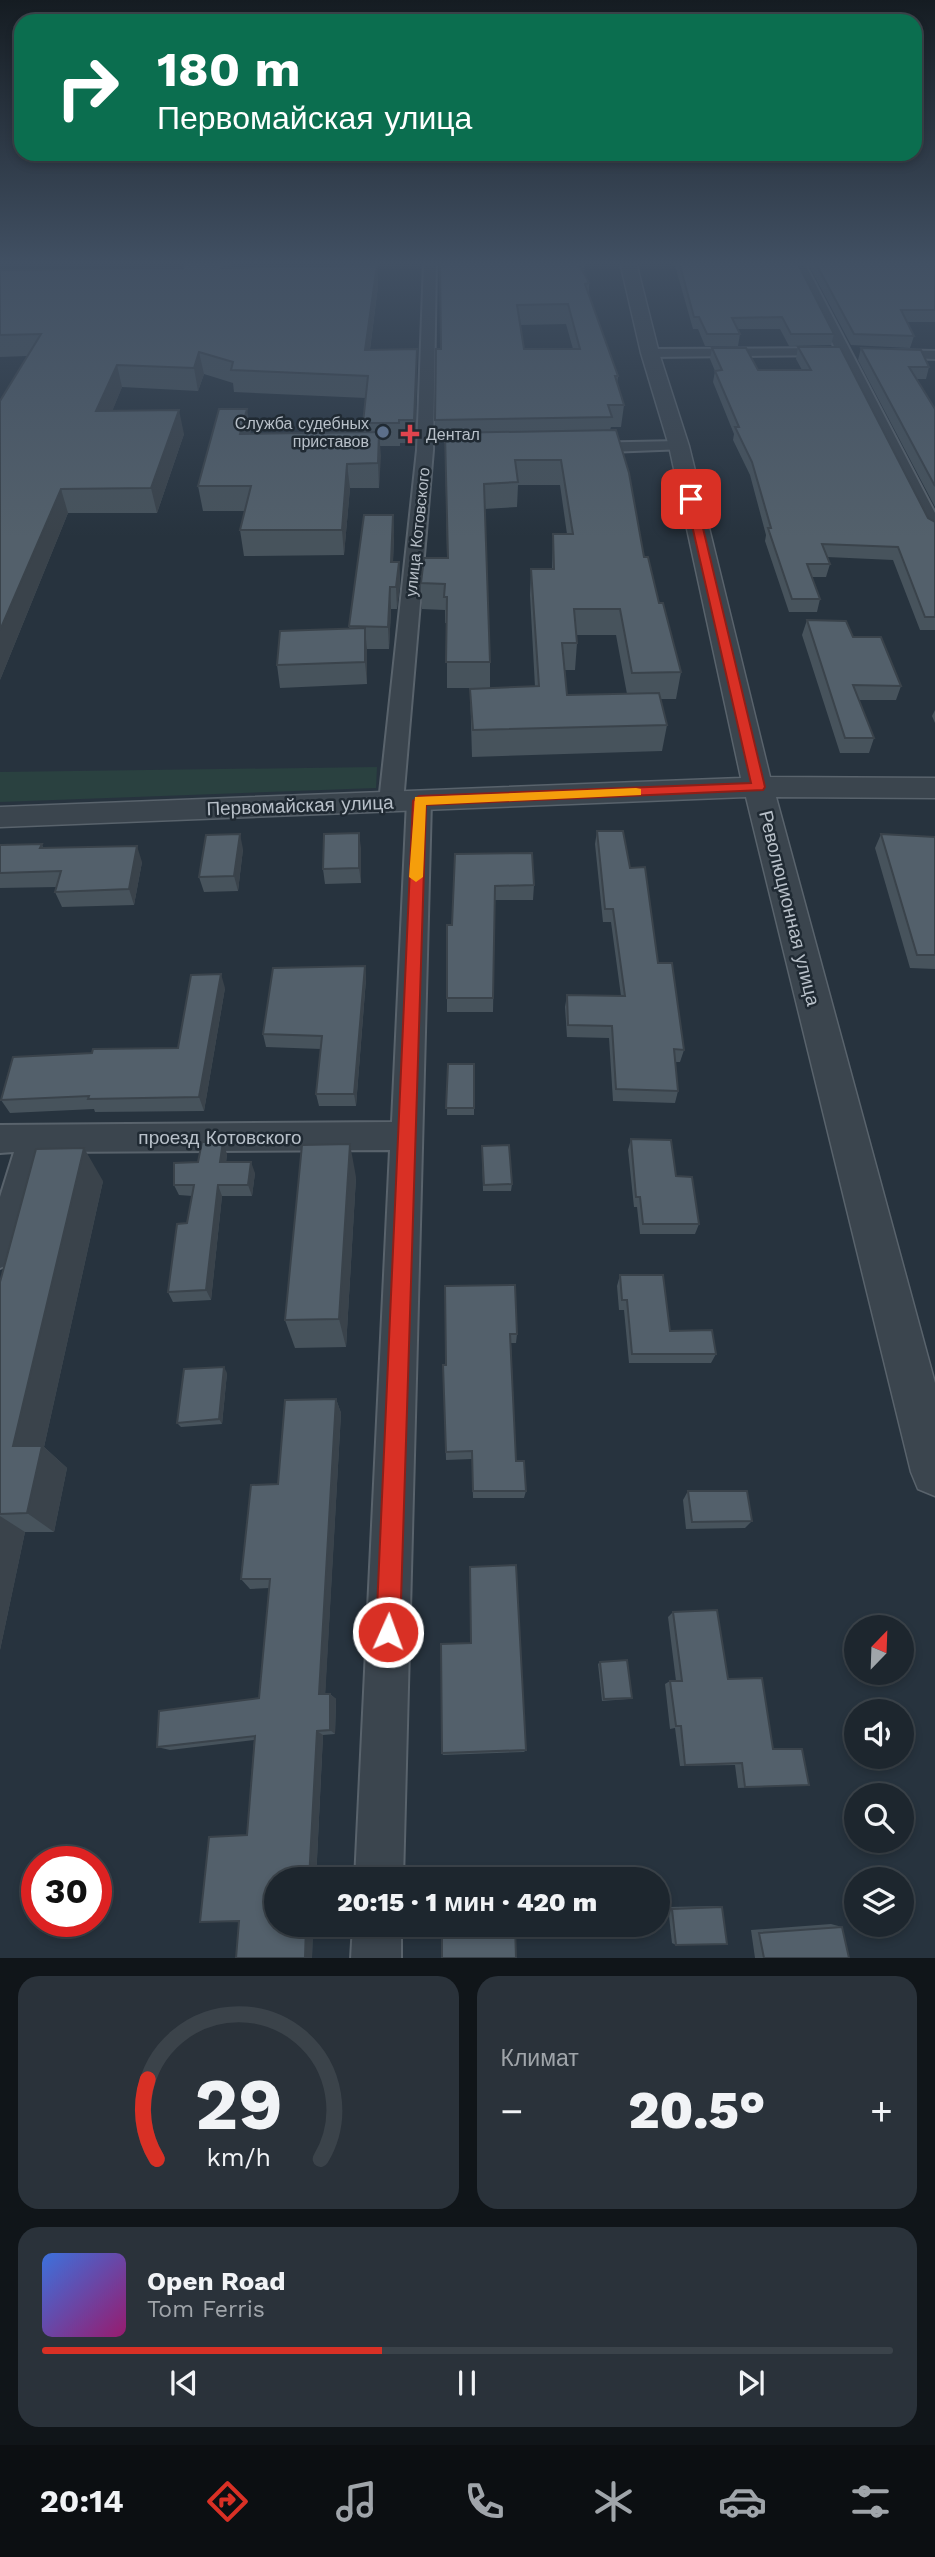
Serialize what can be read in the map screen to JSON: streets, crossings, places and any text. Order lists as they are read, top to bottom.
{
  "streets": {
    "street": [
      "улица Котовского",
      "Первомайская улица",
      "Революционная улица",
      "проезд Котовского"
    ]
  },
  "crossings": [
    ["улица Котовского", "Первомайская улица"],
    ["улица Котовского", "проезд Котовского"],
    ["Первомайская улица", "Революционная улица"]
  ],
  "places": {
    "other": ["Служба судебных приставов"],
    "health": ["Дентал"]
  },
  "north": "top right",
  "page": {
    "turn": ["180 m", "Первомайская улица"],
    "limit": "30",
    "trip": "20:15 · 1 мин · 420 m",
    "tile": "Климат",
    "heat": ["−", "20.5°", "+"],
    "song": ["Open Road", "Tom Ferris"],
    "tabs": "20:14",
    "gauge": ["29", "km/h"]
  }
}
